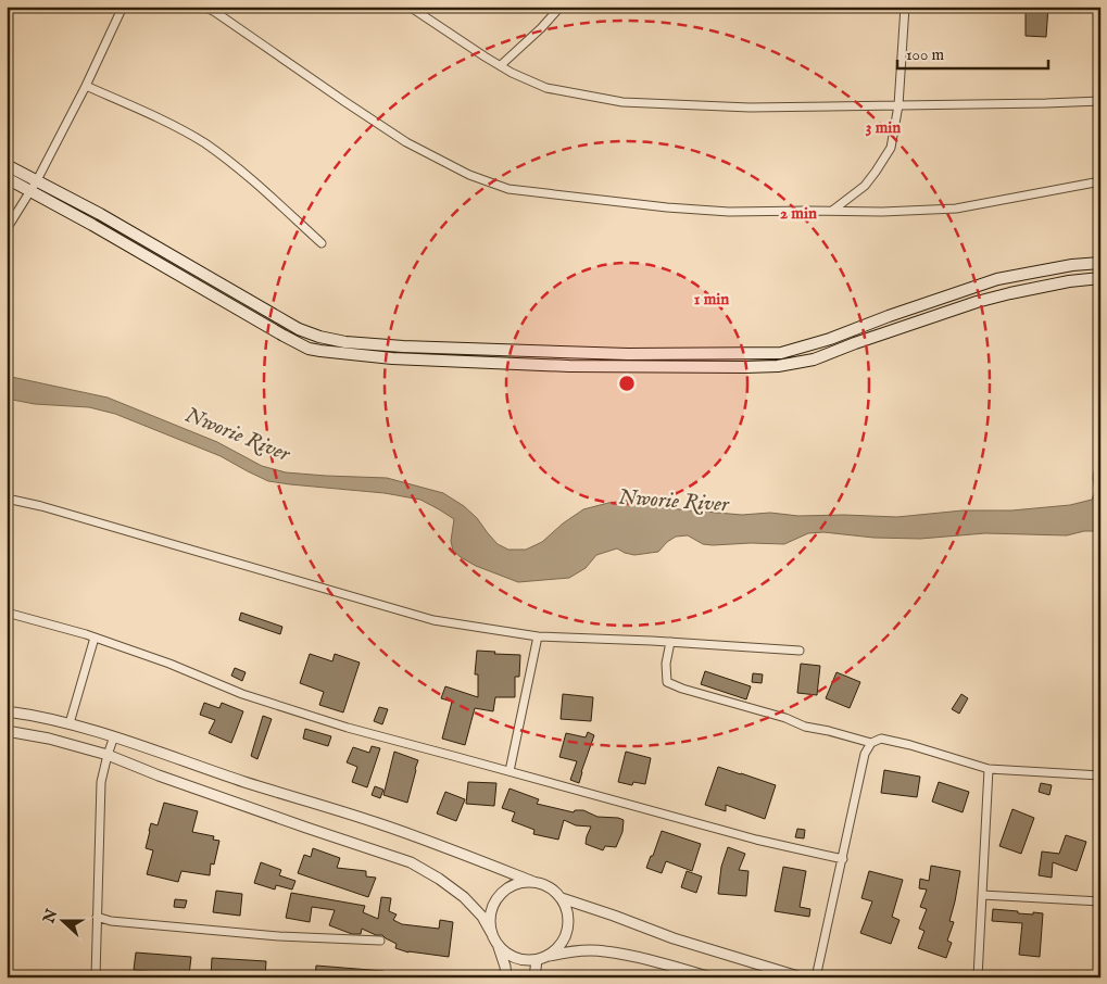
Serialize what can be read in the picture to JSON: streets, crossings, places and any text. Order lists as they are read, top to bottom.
{
  "water": ["Nworie River"],
  "scale_bar": "100 m",
  "north": "left",
  "rings": ["3 min", "2 min", "1 min"]
}
